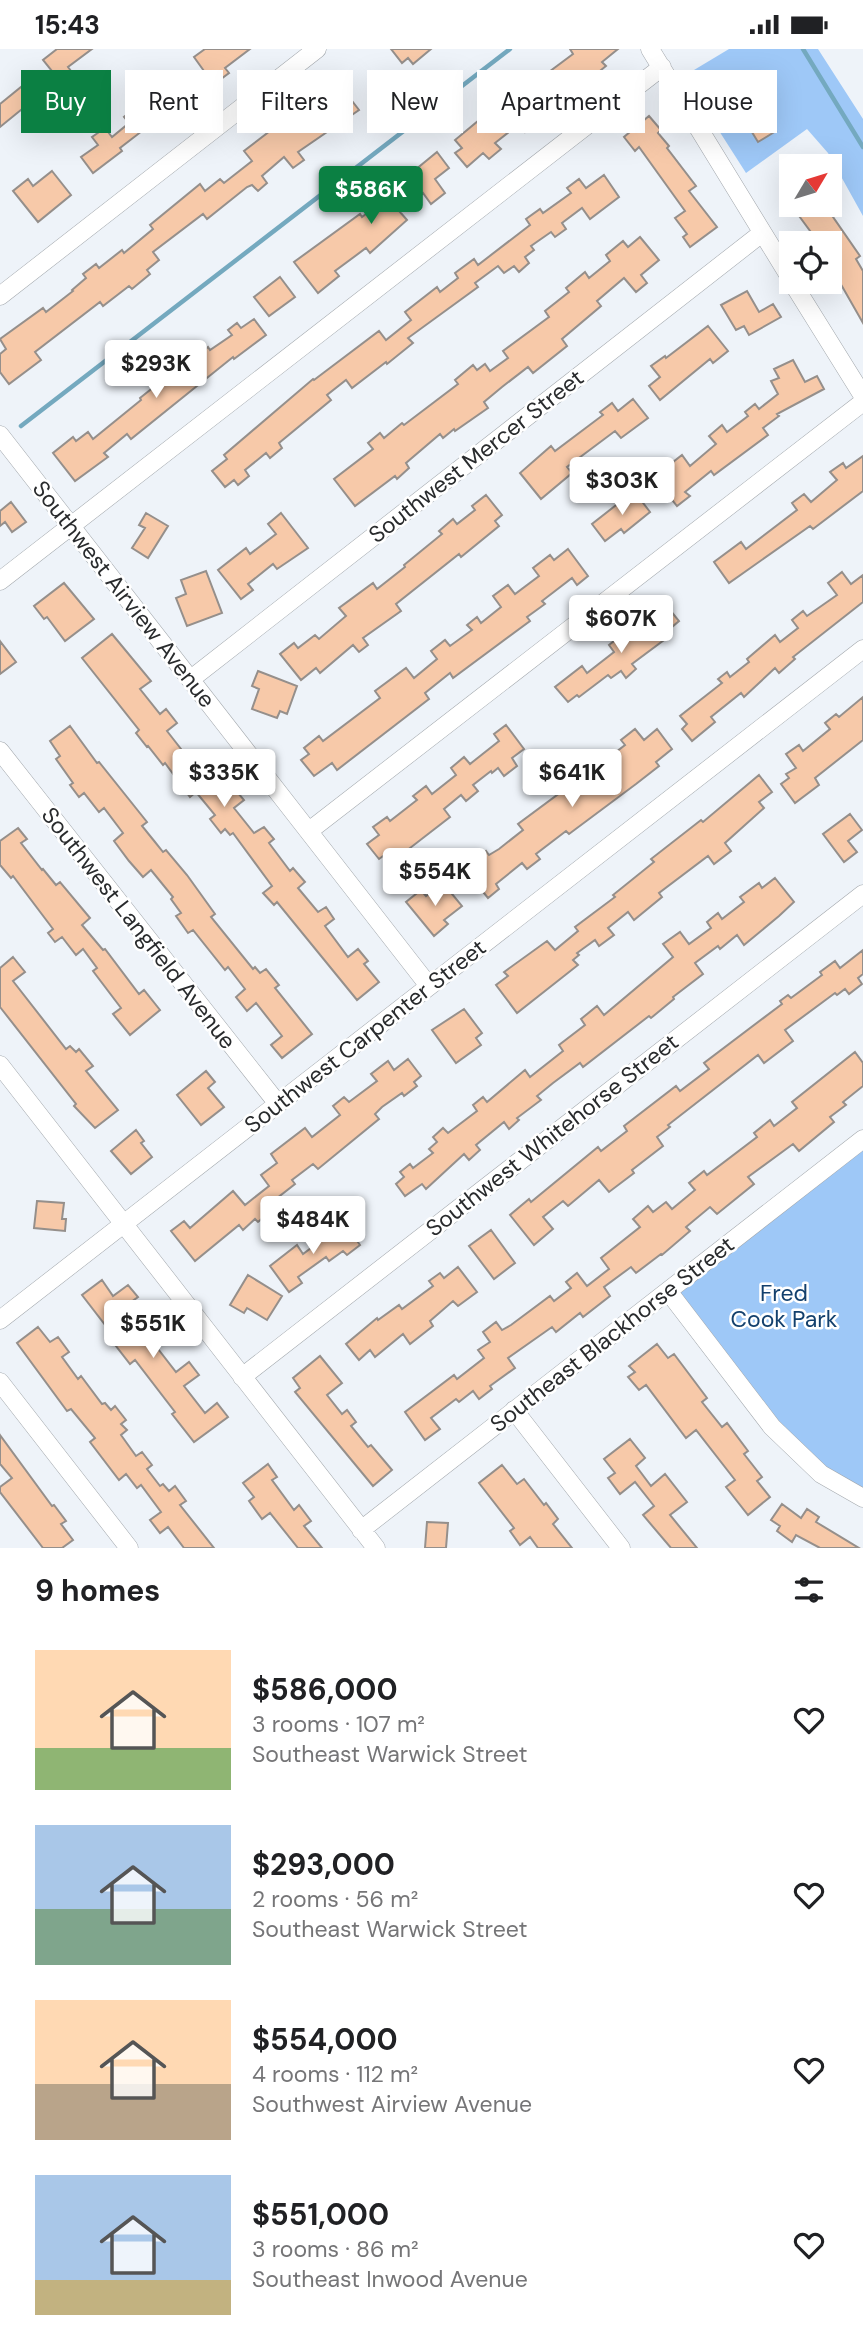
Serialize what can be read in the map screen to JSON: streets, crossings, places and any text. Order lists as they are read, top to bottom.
{
  "streets": {
    "street": [
      "Southwest Mercer Street",
      "Southwest Airview Avenue",
      "Southwest Langfield Avenue",
      "Southwest Carpenter Street",
      "Southwest Whitehorse Street",
      "Southeast Blackhorse Street"
    ]
  },
  "crossings": [
    ["Southwest Mercer Street", "Southwest Airview Avenue"],
    ["Southwest Airview Avenue", "Southwest Carpenter Street"],
    ["Southwest Langfield Avenue", "Southwest Carpenter Street"]
  ],
  "parks": ["Fred Cook Park"],
  "north": "top right",
  "page": {
    "status": "15:43",
    "chip": [
      "Buy",
      "Rent",
      "Filters",
      "New",
      "Apartment",
      "House"
    ],
    "price": [
      "$586K",
      "$293K",
      "$303K",
      "$607K",
      "$335K",
      "$641K",
      "$554K",
      "$484K",
      "$551K"
    ],
    "heading": "9 homes",
    "list": [
      {
        "name": "$586,000",
        "note": "3 rooms · 107 m² · Southeast Warwick Street"
      },
      {
        "name": "$293,000",
        "note": "2 rooms · 56 m² · Southeast Warwick Street"
      },
      {
        "name": "$554,000",
        "note": "4 rooms · 112 m² · Southwest Airview Avenue"
      },
      {
        "name": "$551,000",
        "note": "3 rooms · 86 m² · Southeast Inwood Avenue"
      }
    ]
  }
}
